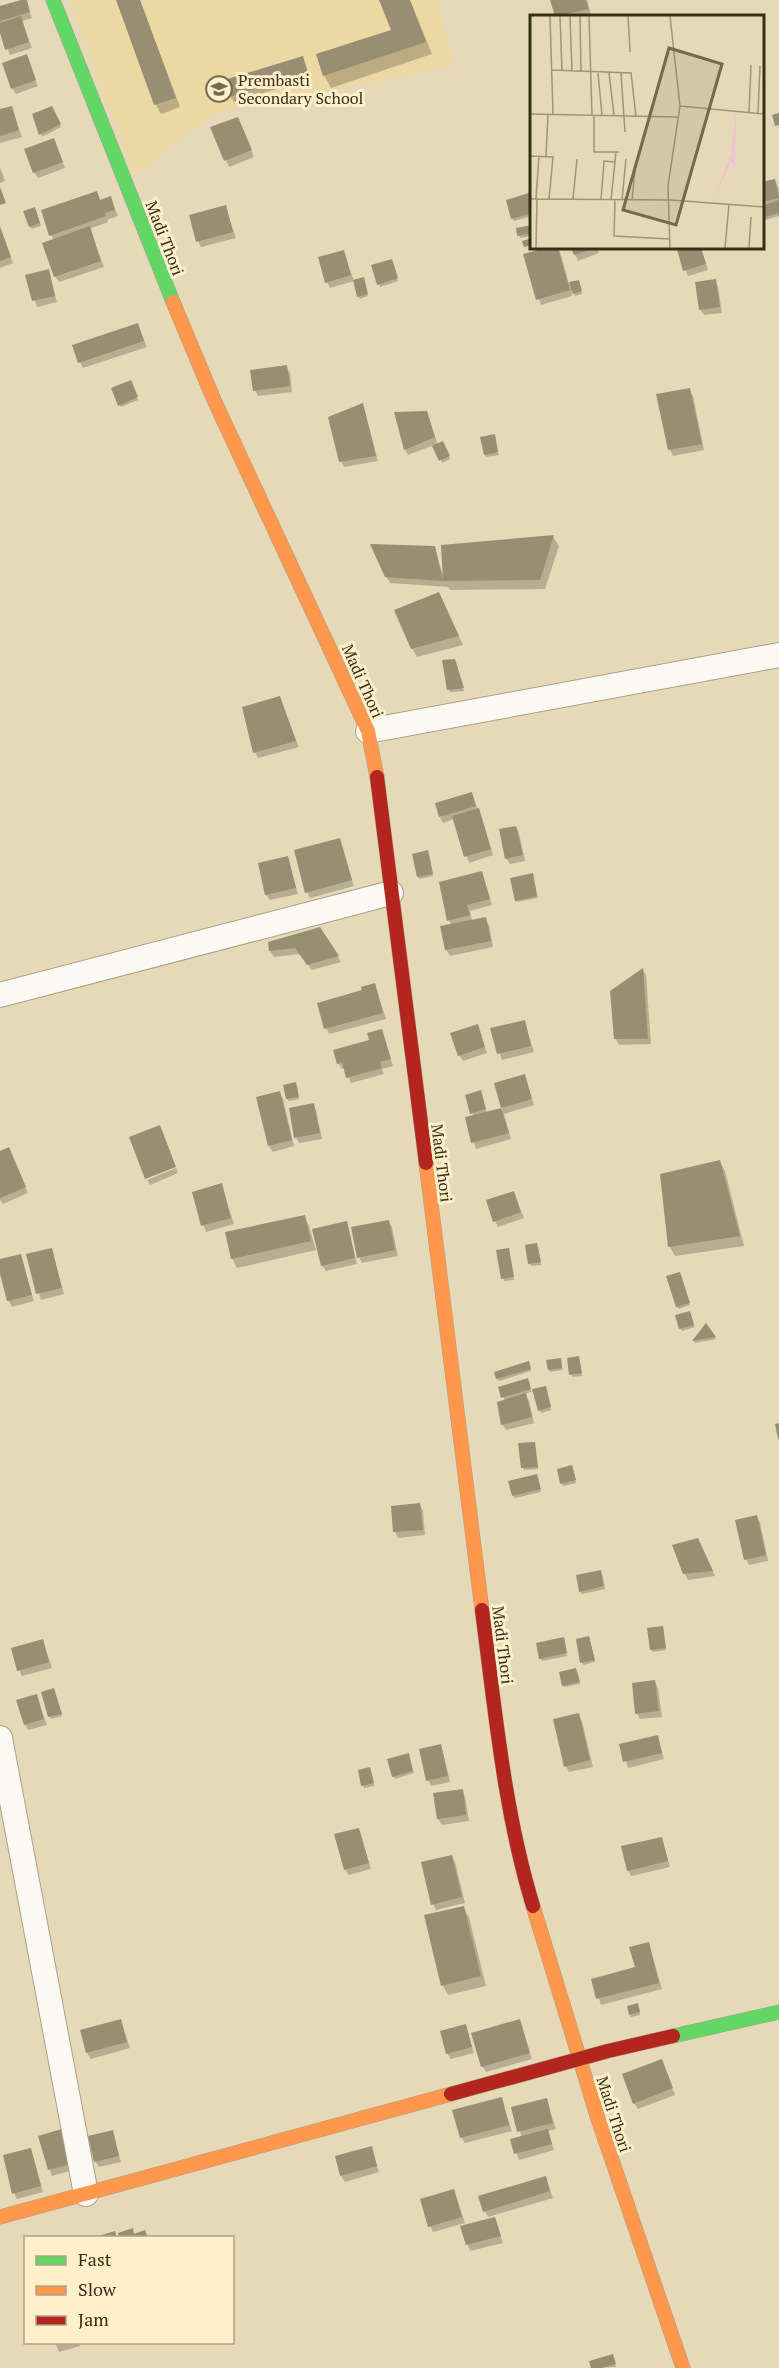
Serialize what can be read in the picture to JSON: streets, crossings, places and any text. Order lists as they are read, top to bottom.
{
  "streets": {
    "main road": ["Madi Thori"]
  },
  "places": {
    "school or university": ["Prembasti Secondary School"]
  },
  "legend": ["Fast", "Slow", "Jam"]
}
